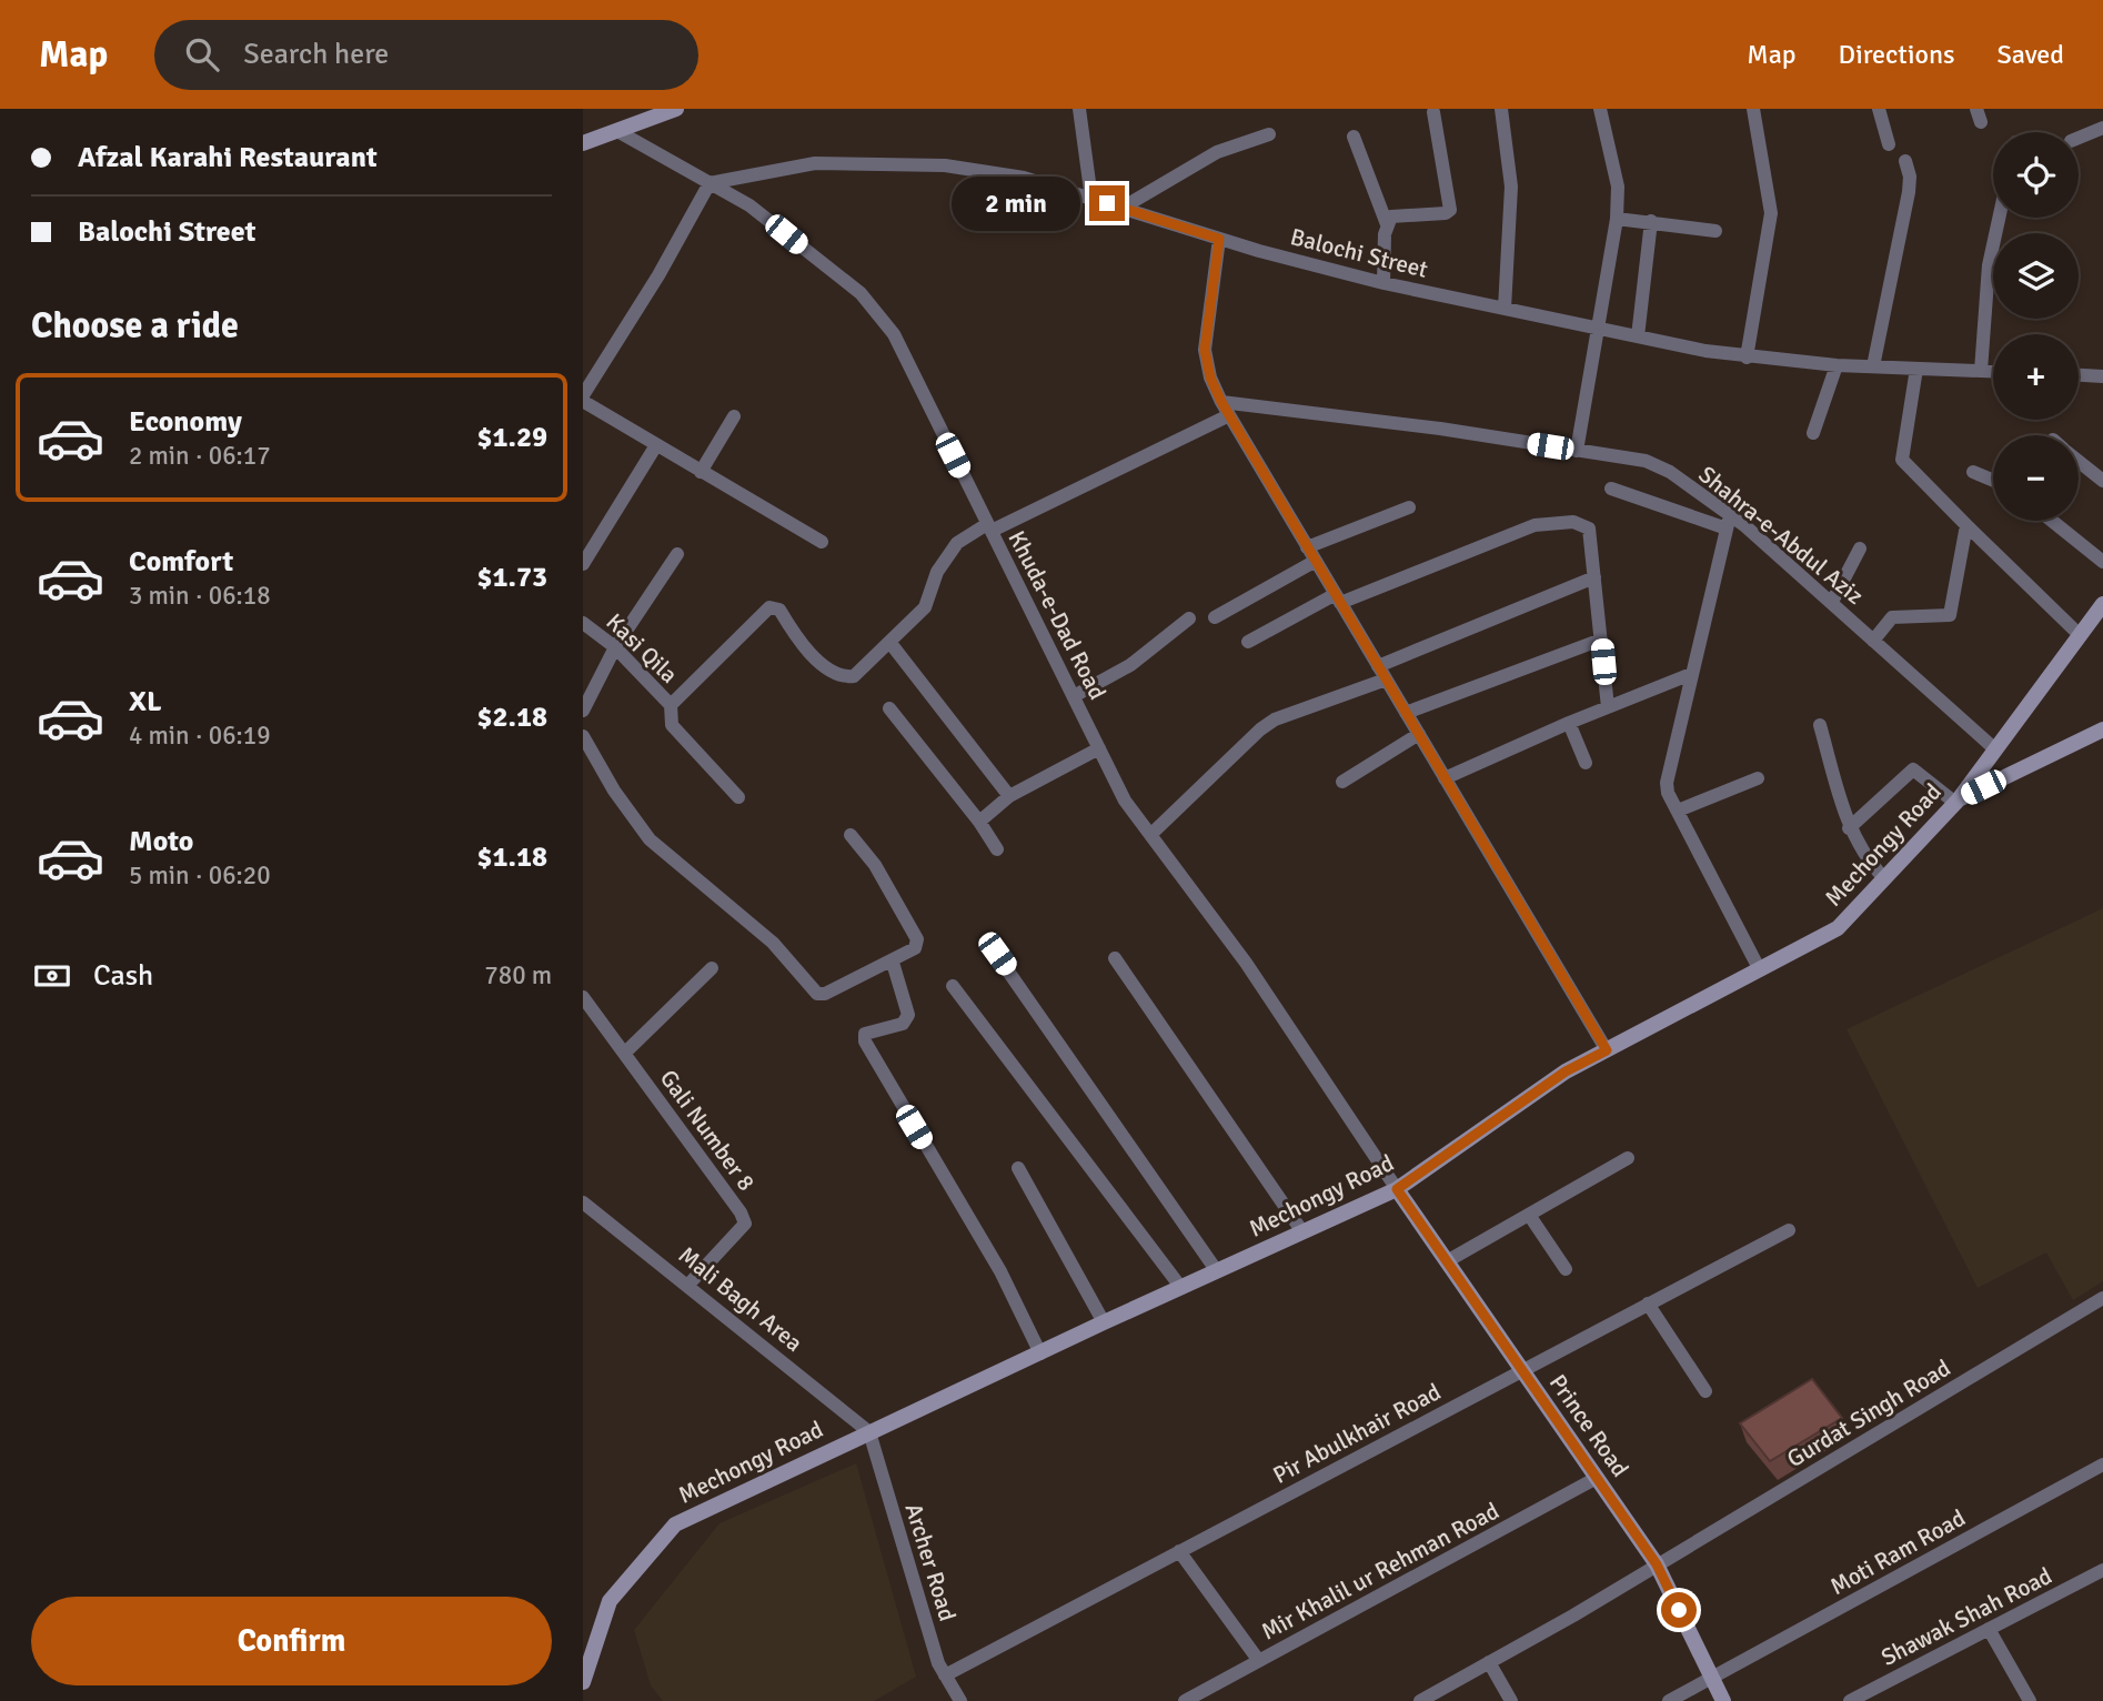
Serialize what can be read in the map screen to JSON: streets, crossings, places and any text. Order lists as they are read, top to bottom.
{
  "streets": {
    "street": [
      "Balochi Street",
      "Shahra-e-Abdul Aziz",
      "Khuda-e-Dad Road",
      "Kasi Qila",
      "Mechongy Road",
      "Gali Number 8",
      "Mali Bagh Area",
      "Gurdat Singh Road",
      "Prince Road",
      "Pir Abulkhair Road",
      "Moti Ram Road",
      "Archer Road",
      "Mir Khalil ur Rehman Road",
      "Shawak Shah Road"
    ]
  },
  "crossings": [
    ["Balochi Street", "Khuda-e-Dad Road"],
    ["Shahra-e-Abdul Aziz", "Mechongy Road"],
    ["Khuda-e-Dad Road", "Mechongy Road"],
    ["Khuda-e-Dad Road", "Prince Road"],
    ["Mechongy Road", "Mali Bagh Area"],
    ["Mechongy Road", "Prince Road"],
    ["Mechongy Road", "Archer Road"],
    ["Gali Number 8", "Mali Bagh Area"],
    ["Mali Bagh Area", "Archer Road"],
    ["Gurdat Singh Road", "Prince Road"],
    ["Prince Road", "Pir Abulkhair Road"],
    ["Prince Road", "Moti Ram Road"],
    ["Prince Road", "Mir Khalil ur Rehman Road"],
    ["Pir Abulkhair Road", "Archer Road"]
  ],
  "page": {
    "header": "Map",
    "search": "Search here",
    "nav": ["Map", "Directions", "Saved"],
    "banner": ["Afzal Karahi Restaurant", "Balochi Street"],
    "map_buttons": ["+", "−"],
    "bubble": "2 min",
    "heading": "Choose a ride",
    "list": [
      {
        "name": "Economy",
        "note": "2 min · 06:17",
        "value": "$1.29"
      },
      {
        "name": "Comfort",
        "note": "3 min · 06:18",
        "value": "$1.73"
      },
      {
        "name": "XL",
        "note": "4 min · 06:19",
        "value": "$2.18"
      },
      {
        "name": "Moto",
        "note": "5 min · 06:20",
        "value": "$1.18"
      }
    ],
    "pay": ["Cash", "780 m"],
    "buttons": "Confirm"
  }
}
